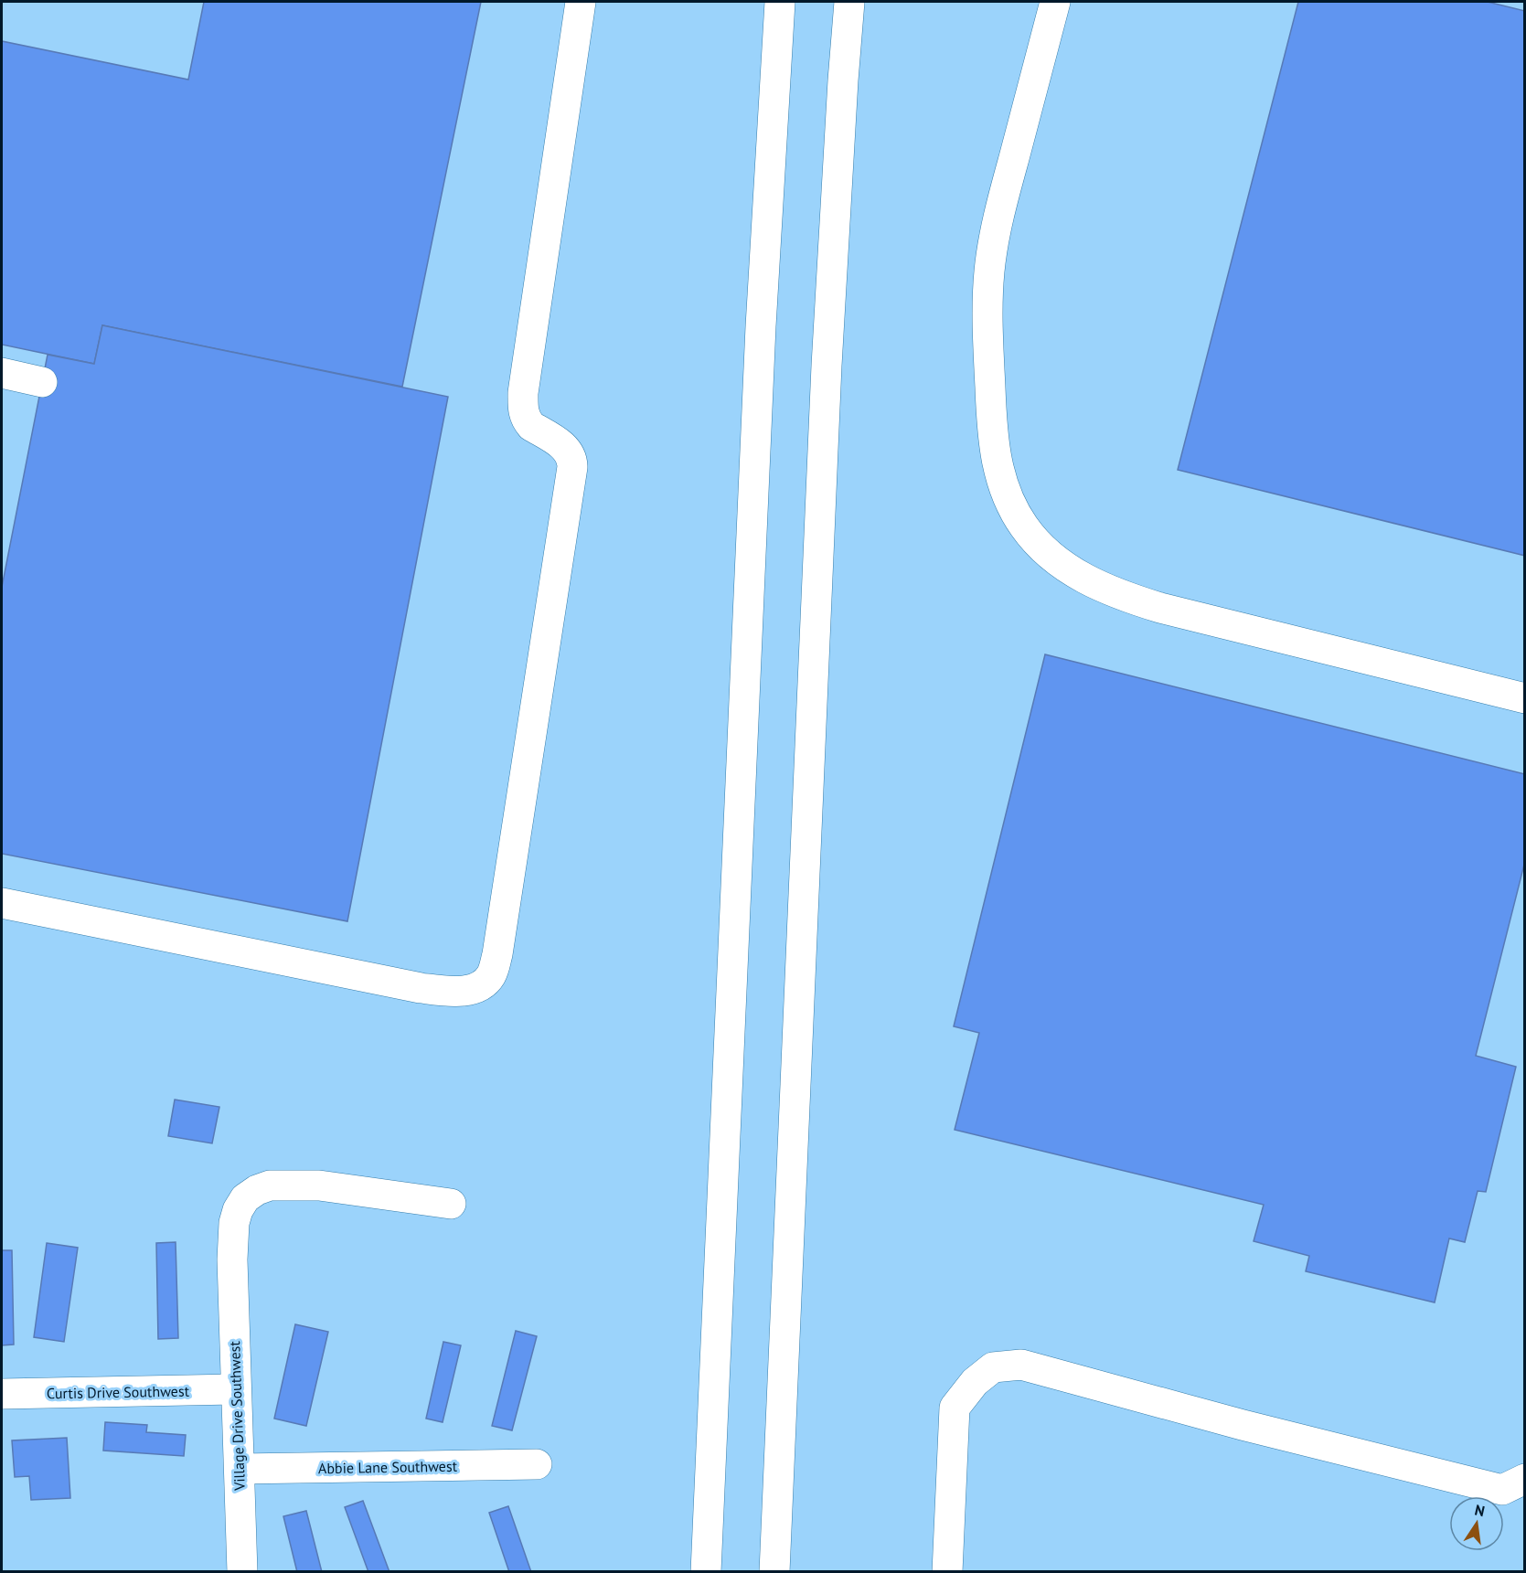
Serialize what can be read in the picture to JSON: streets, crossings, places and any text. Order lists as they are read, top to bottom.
{
  "streets": {
    "main road": ["Curtis Drive Southwest", "Village Drive Southwest", "Abbie Lane Southwest"]
  },
  "crossings": [
    ["Curtis Drive Southwest", "Village Drive Southwest"],
    ["Village Drive Southwest", "Abbie Lane Southwest"]
  ],
  "north": "top"
}
